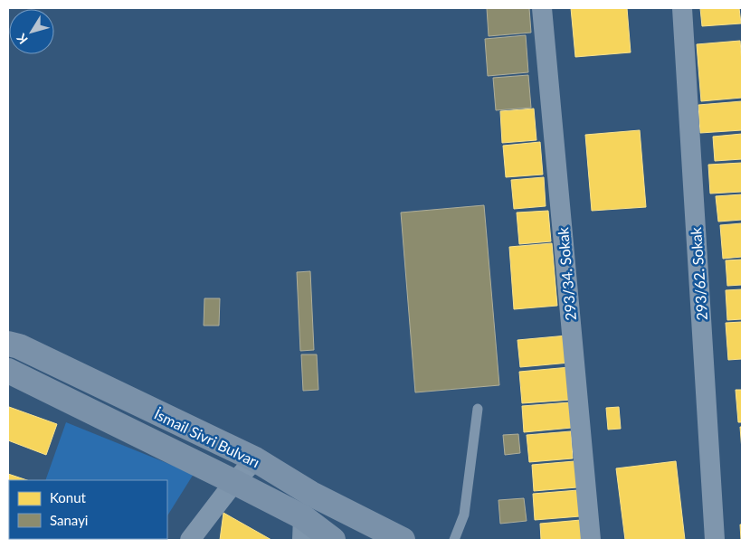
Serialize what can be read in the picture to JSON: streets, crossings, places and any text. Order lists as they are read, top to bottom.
{
  "streets": {
    "main road": ["İsmail Sivri Bulvarı"],
    "street": ["293/34. Sokak", "293/62. Sokak"]
  },
  "legend": ["Konut", "Sanayi"],
  "north": "bottom left"
}
